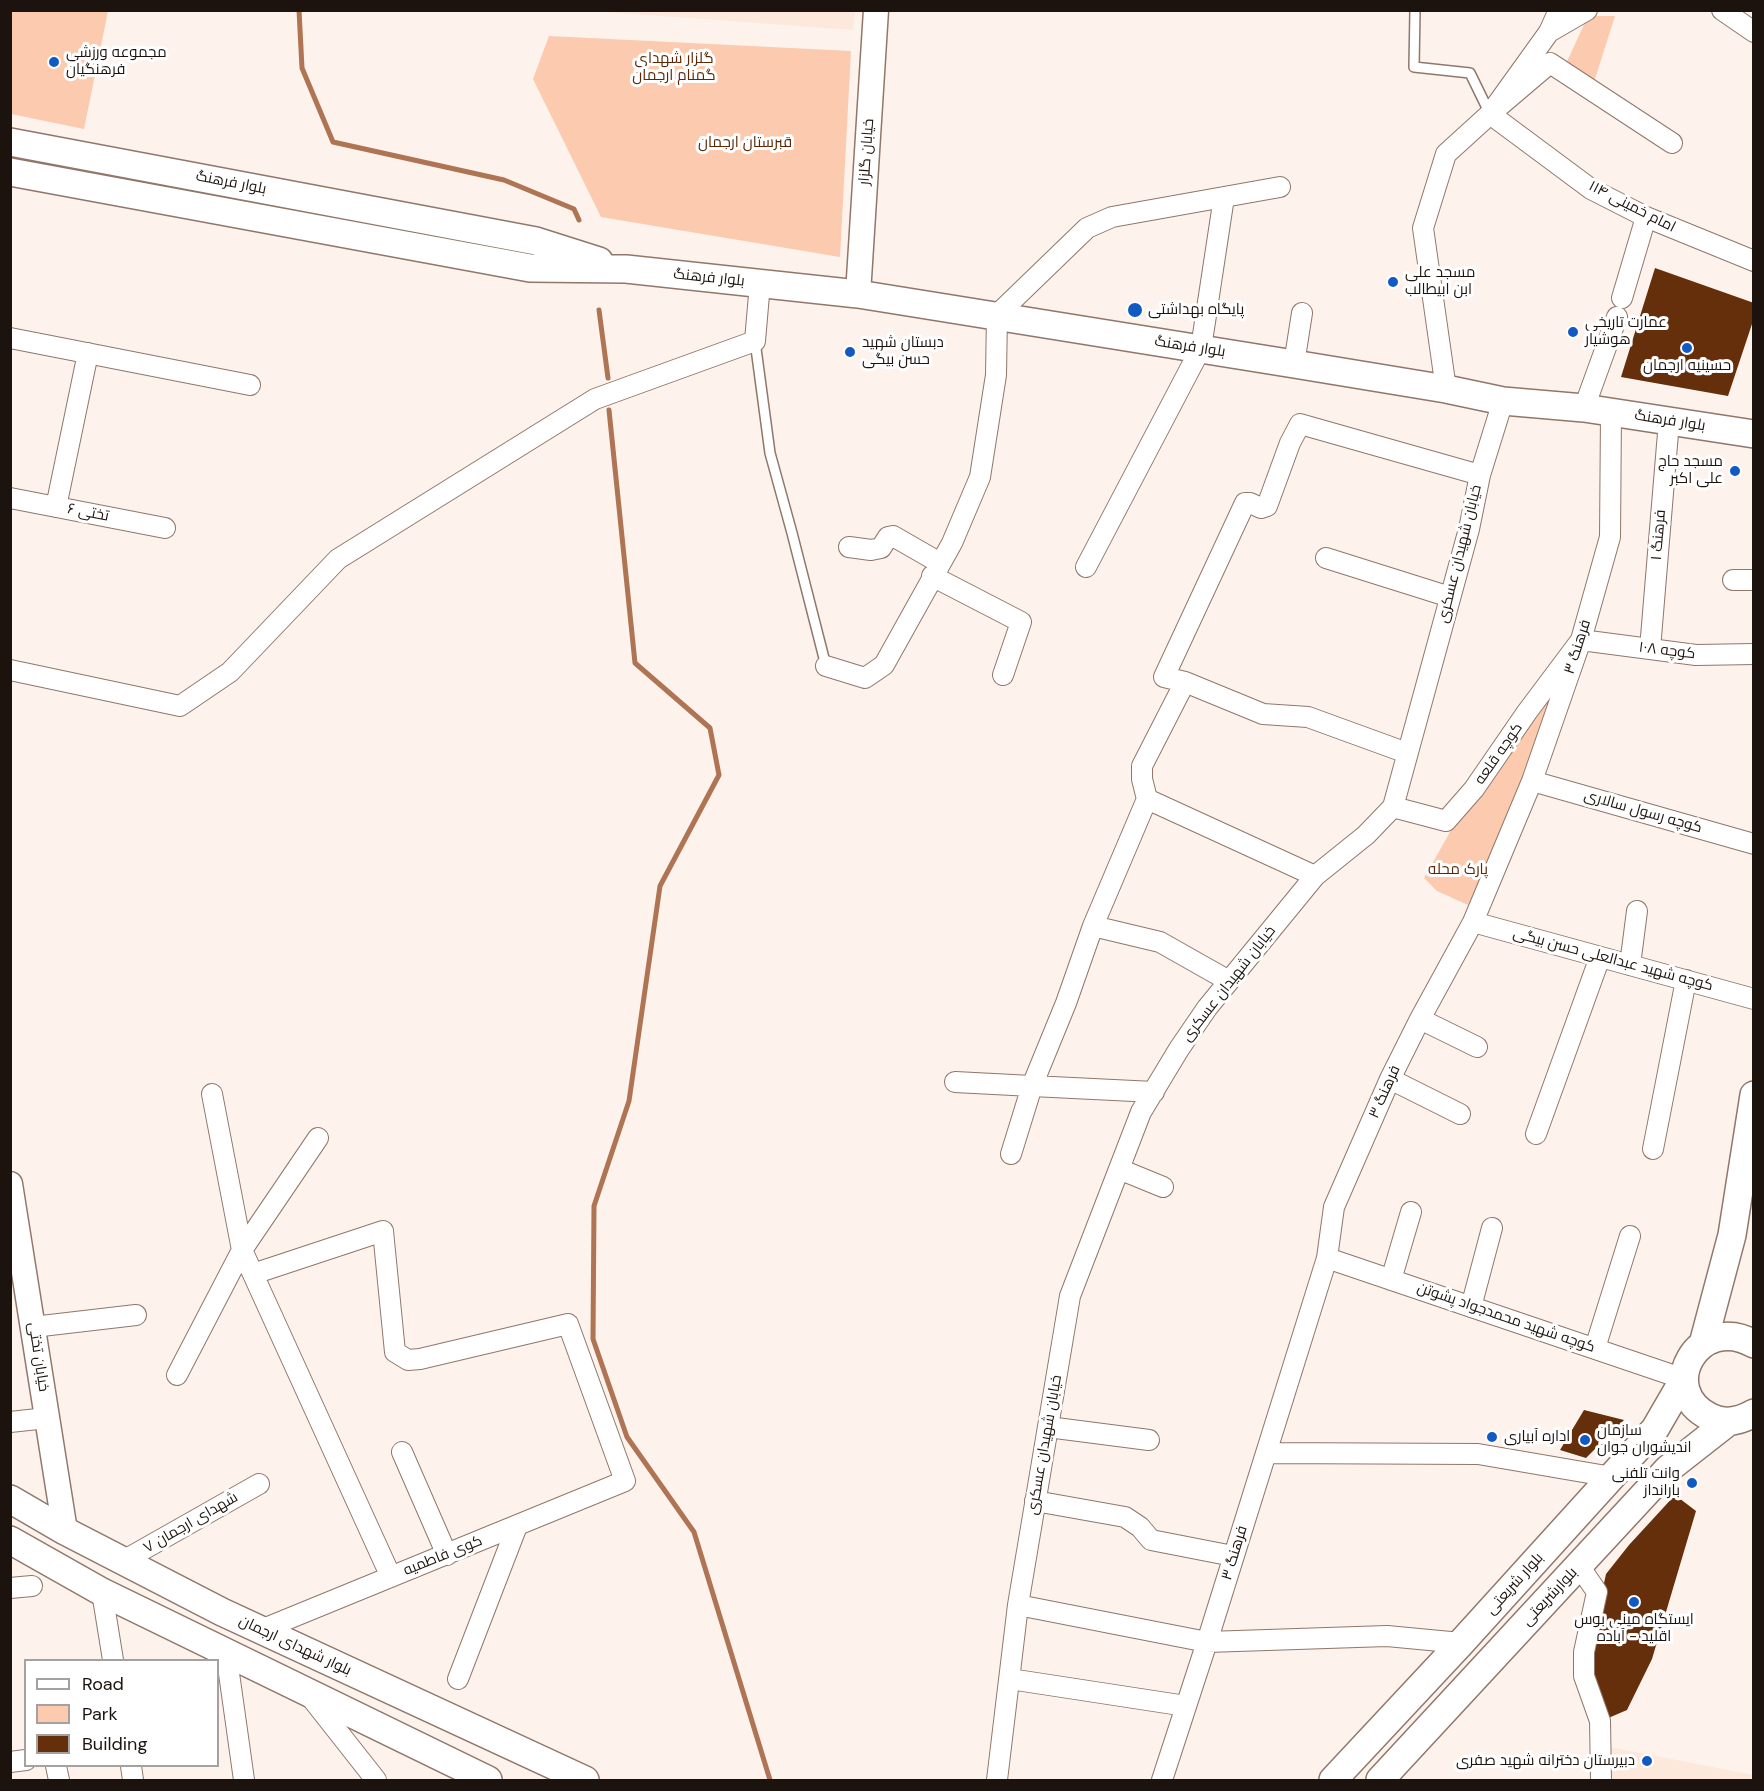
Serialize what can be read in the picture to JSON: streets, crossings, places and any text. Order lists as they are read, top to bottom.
{
  "streets": {
    "main road": [
      "بلوار فرهنگ",
      "بلوار شریعتی",
      "بلوارشریعتی",
      "بلوار شهدای ارجمان"
    ],
    "street": [
      "خیابان گلزار",
      "امام خمینی ۱۱۴",
      "تختی ۶",
      "فرهنگ ۱",
      "خیابان شهیدان عسکری",
      "فرهنگ ۳",
      "کوچه ۱۰۸",
      "کوچه قلعه",
      "کوچه رسول سالاری",
      "کوچه شهید عبدالعلی حسن بیگی",
      "کوچه شهید محمدجواد پشوتن",
      "خیابان تختی",
      "شهدای ارجمان ۷",
      "کوی فاطمیه"
    ]
  },
  "crossings": [
    ["خیابان گلزار", "بلوار فرهنگ"],
    ["بلوار فرهنگ", "فرهنگ ۱"],
    ["بلوار فرهنگ", "خیابان شهیدان عسکری"],
    ["بلوار فرهنگ", "فرهنگ ۳"],
    ["فرهنگ ۱", "کوچه ۱۰۸"],
    ["خیابان شهیدان عسکری", "کوچه قلعه"],
    ["فرهنگ ۳", "کوچه ۱۰۸"],
    ["فرهنگ ۳", "کوچه قلعه"],
    ["فرهنگ ۳", "کوچه رسول سالاری"],
    ["فرهنگ ۳", "کوچه شهید عبدالعلی حسن بیگی"],
    ["فرهنگ ۳", "کوچه شهید محمدجواد پشوتن"],
    ["کوچه ۱۰۸", "کوچه قلعه"],
    ["کوچه شهید محمدجواد پشوتن", "بلوار شریعتی"],
    ["خیابان تختی", "بلوار شهدای ارجمان"],
    ["شهدای ارجمان ۷", "بلوار شهدای ارجمان"],
    ["کوی فاطمیه", "بلوار شهدای ارجمان"]
  ],
  "parks": ["گلزار شهدای گمنام ارجمان", "قبرستان ارجمان", "پارک محله"],
  "places": [
    "مجموعه ورزشی فرهنگیان",
    "مسجد علی ابن ابیطالب",
    "پایگاه بهداشتی",
    "عمارت تاریخی هوشیار",
    "حسینیه ارجمان",
    "دبستان شهید حسن بیگی",
    "مسجد حاج علی اکبر",
    "اداره آبیاری",
    "سازمان اندیشوران جوان",
    "وانت تلفنی بارانداز",
    "ایستگاه مینی بوس اقلید - آباده",
    "دبیرستان دخترانه شهید صفری"
  ],
  "legend": ["Road", "Park", "Building"]
}
